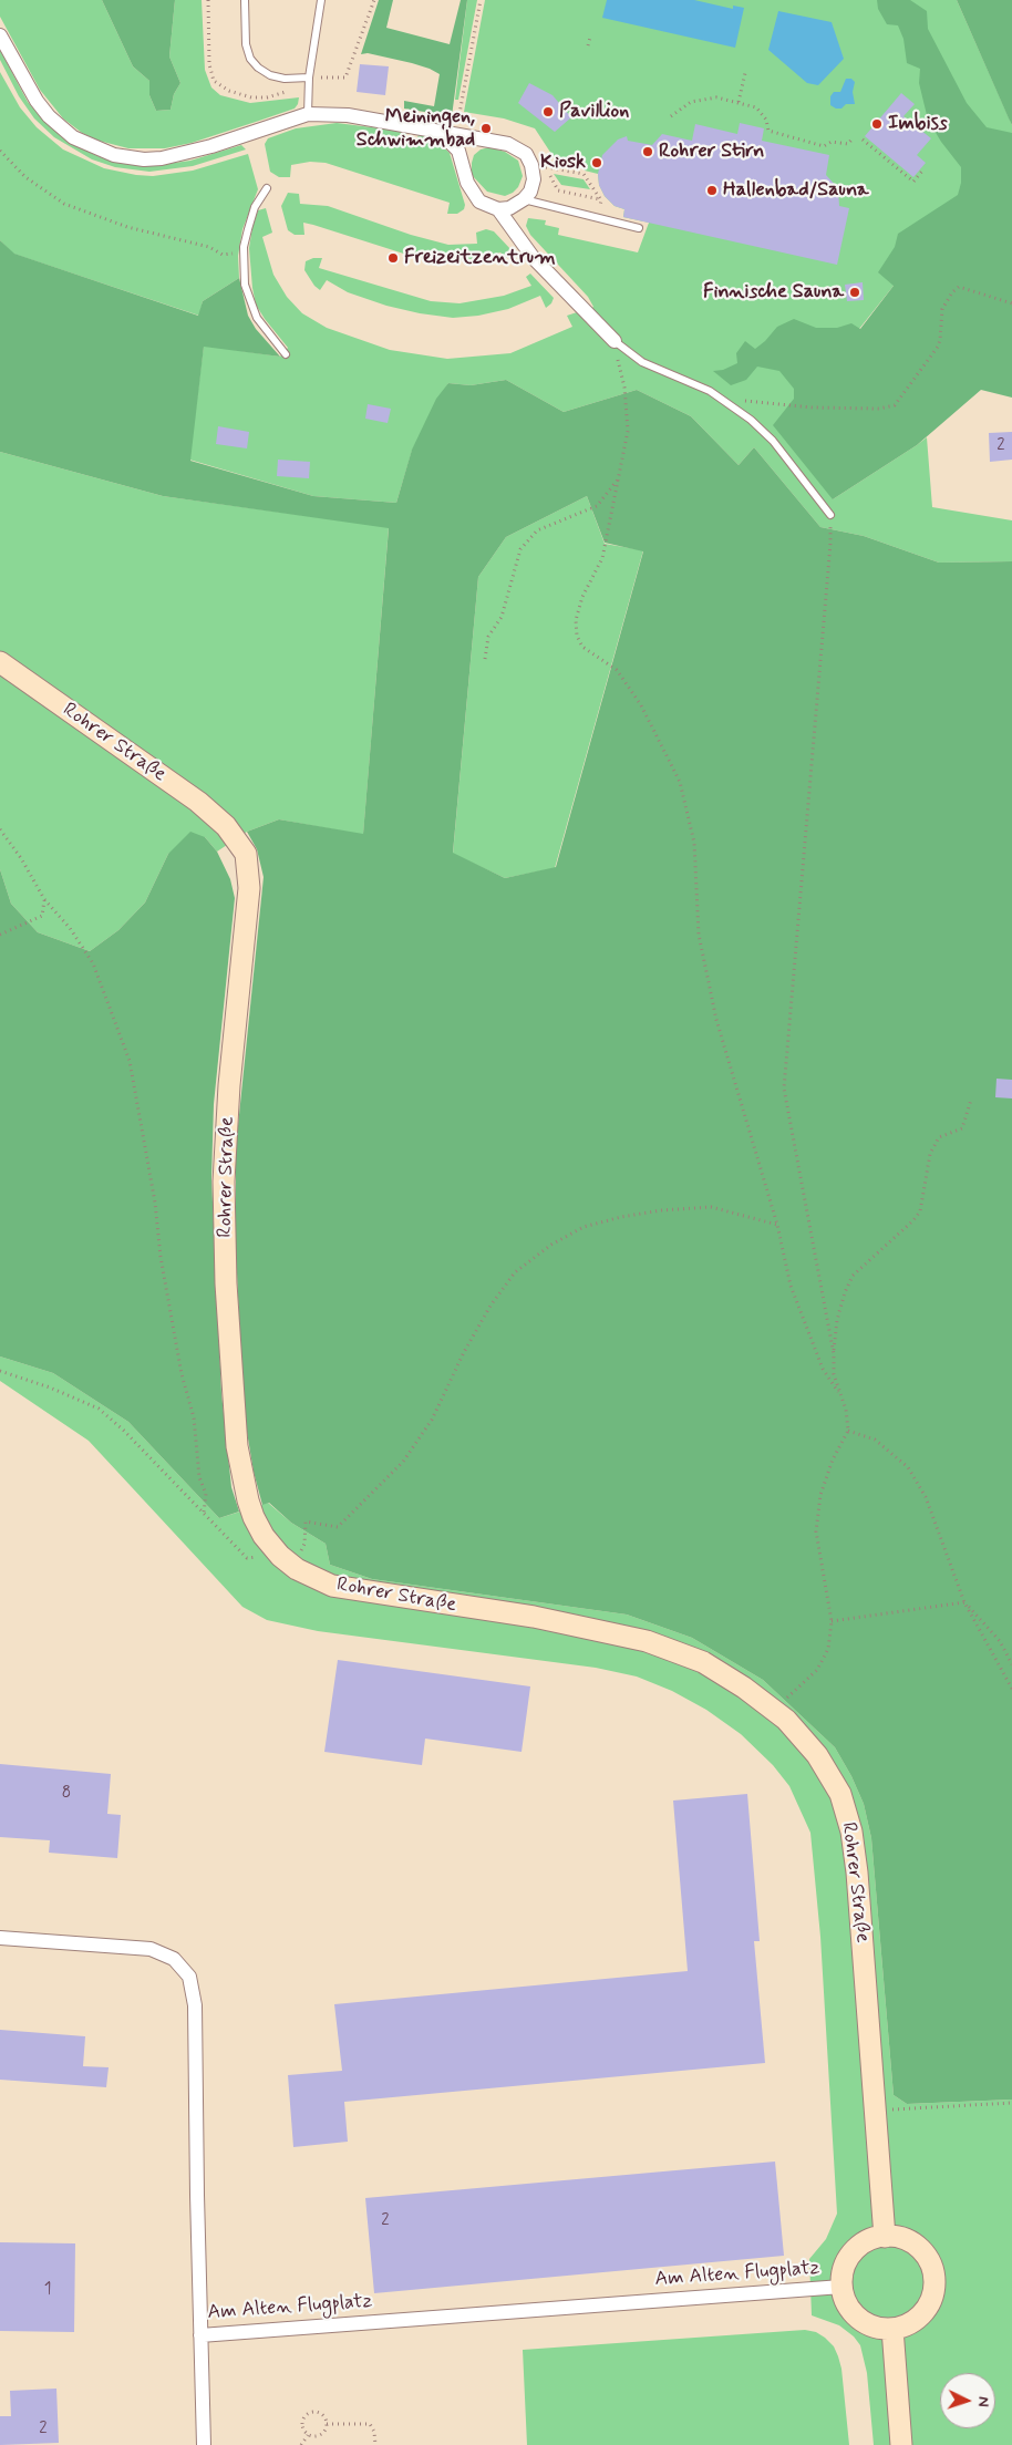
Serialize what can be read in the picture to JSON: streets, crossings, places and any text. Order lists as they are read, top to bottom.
{
  "streets": {
    "main road": ["Rohrer Straße"],
    "street": ["Am Alten Flugplatz"]
  },
  "crossings": [
    ["Rohrer Straße", "Am Alten Flugplatz"]
  ],
  "places": [
    "Pavillion",
    "Imbiss",
    "Meiningen, Schwimmbad",
    "Rohrer Stirn",
    "Kiosk",
    "Hallenbad/Sauna",
    "Freizeitzentrum",
    "Finnische Sauna"
  ],
  "house_numbers": [
    "2",
    "8",
    "2",
    "1",
    "2"
  ],
  "north": "right"
}
